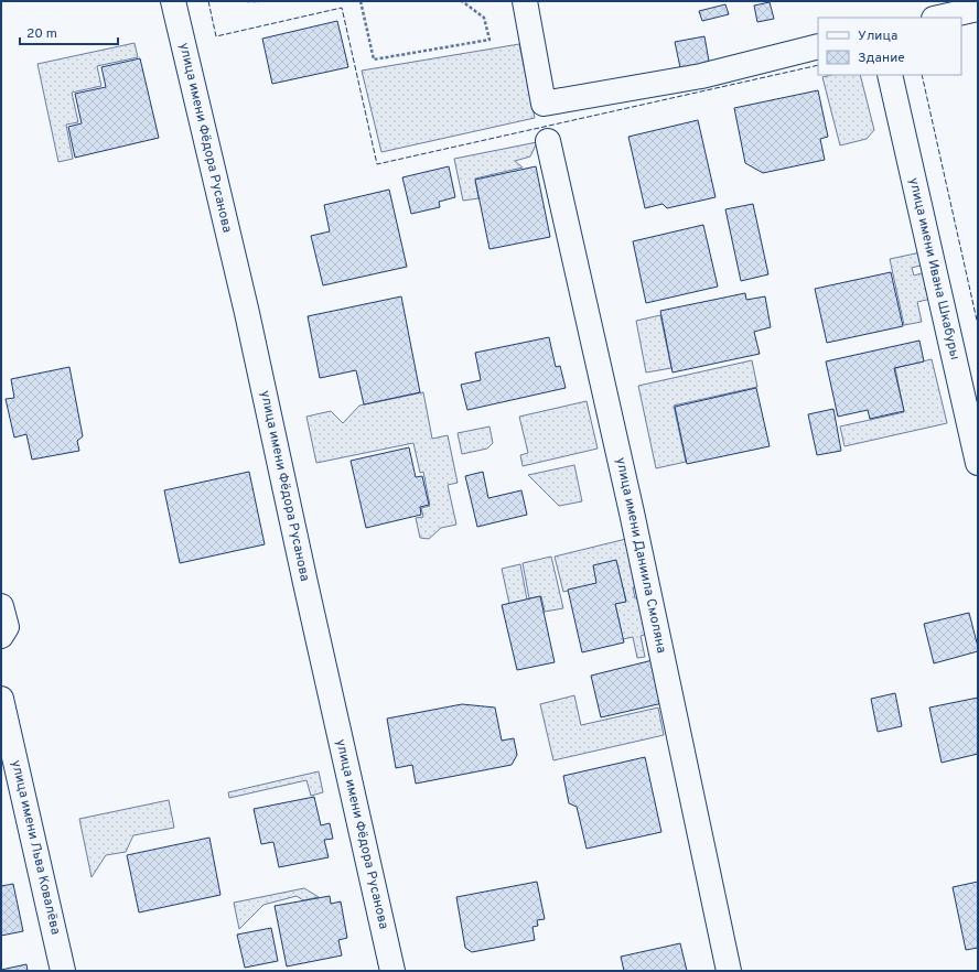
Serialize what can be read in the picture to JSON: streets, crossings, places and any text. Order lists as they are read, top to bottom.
{
  "streets": {
    "street": [
      "улица имени Фёдора Русанова",
      "улица имени Ивана Шкабуры",
      "улица имени Даниила Смоляна",
      "улица имени Льва Ковалёва"
    ]
  },
  "legend": ["Улица", "Здание"],
  "scale_bar": "20 m"
}
